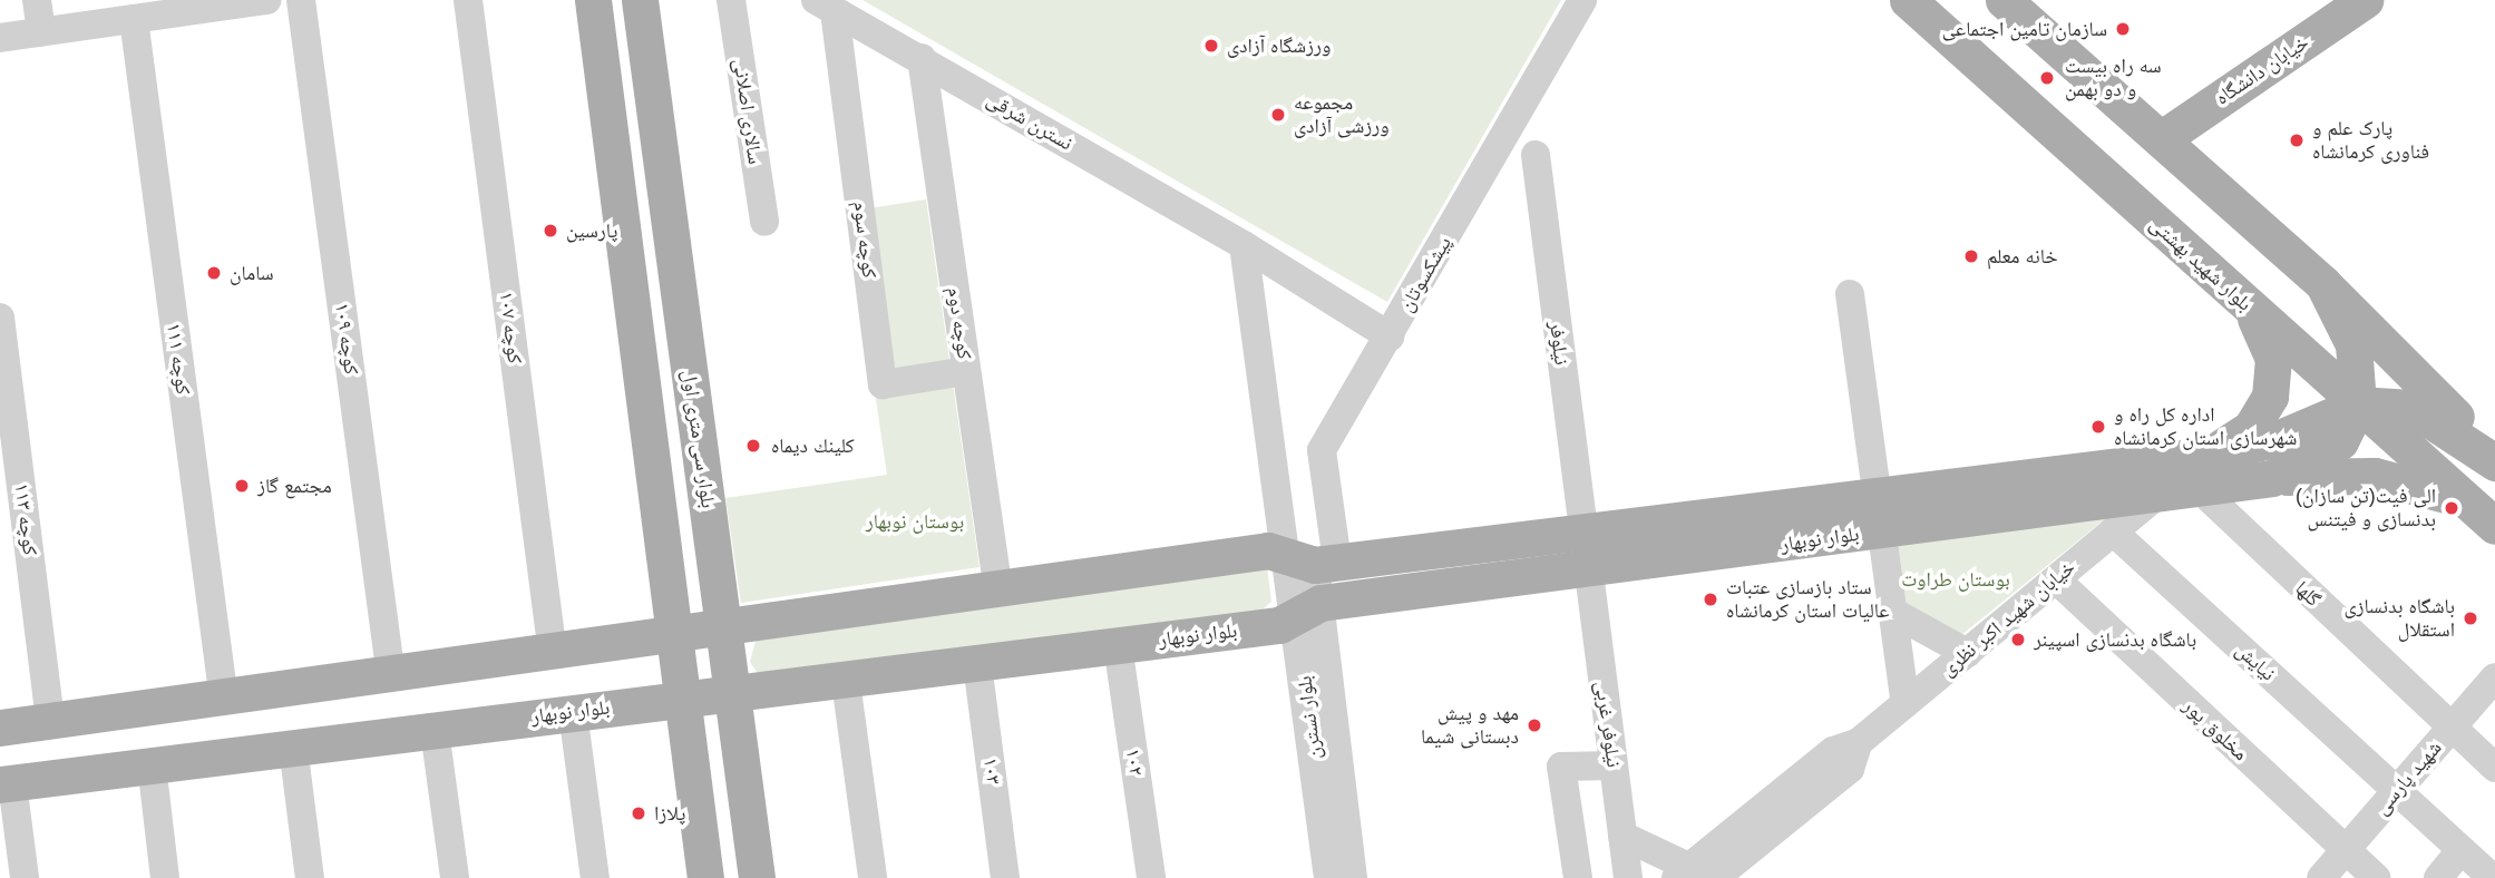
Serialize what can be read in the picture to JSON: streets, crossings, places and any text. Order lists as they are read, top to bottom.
{
  "streets": {
    "main road": [
      "خیابان دانشگاه",
      "بلوار شهید بهشتی",
      "بلوار سی متری اول",
      "بلوار نوبهار"
    ],
    "street": [
      "سالاری اصلانی",
      "نسترن شرقی",
      "کوچه سوم",
      "پیشکسوتان",
      "کوچه دوم",
      "کوچه ۱۰۷",
      "کوچه ۱۰۹",
      "نیلوفر",
      "کوچه ۱۱۱",
      "کوچه ۱۱۳",
      "گلها",
      "خیابان شهید اکبر نظری",
      "نیایش",
      "بلوار نسترن",
      "نیلوفر غربی",
      "مخلوق پور",
      "۱۰۲",
      "۱۰۳",
      "شهید پارسی"
    ]
  },
  "crossings": [
    ["نسترن شرقی", "کوچه سوم"],
    ["نسترن شرقی", "پیشکسوتان"],
    ["نسترن شرقی", "کوچه دوم"],
    ["کوچه سوم", "کوچه دوم"],
    ["بلوار شهید بهشتی", "بلوار نوبهار"],
    ["کوچه دوم", "بلوار نوبهار"],
    ["کوچه ۱۰۷", "بلوار نوبهار"],
    ["کوچه ۱۰۹", "بلوار نوبهار"],
    ["نیلوفر", "بلوار نوبهار"],
    ["نیلوفر", "نیلوفر غربی"],
    ["کوچه ۱۱۱", "بلوار نوبهار"],
    ["بلوار سی متری اول", "بلوار نوبهار"],
    ["کوچه ۱۱۳", "بلوار نوبهار"],
    ["بلوار نوبهار", "گلها"],
    ["بلوار نوبهار", "خیابان شهید اکبر نظری"],
    ["بلوار نوبهار", "بلوار نسترن"],
    ["بلوار نوبهار", "نیلوفر غربی"],
    ["بلوار نوبهار", "۱۰۲"],
    ["بلوار نوبهار", "۱۰۳"],
    ["گلها", "شهید پارسی"],
    ["خیابان شهید اکبر نظری", "نیایش"],
    ["خیابان شهید اکبر نظری", "مخلوق پور"],
    ["نیایش", "شهید پارسی"],
    ["مخلوق پور", "شهید پارسی"]
  ],
  "parks": ["بوستان نوبهار", "بوستان طراوت"],
  "places": [
    "سازمان تامین اجتماعی",
    "ورزشگاه آزادی",
    "سه راه بیست و دو بهمن",
    "مجموعه ورزشی آزادی",
    "پارک علم و فناوری کرمانشاه",
    "پارسین",
    "خانه معلم",
    "سامان",
    "اداره کل راه و شهرسازی استان کرمانشاه",
    "كلينك ديماه",
    "مجتمع گاز",
    "الی فیت(تن سازان) بدنسازی و فیتنس",
    "ستاد بازسازی عتبات عالیات استان کرمانشاه",
    "باشگاه بدنسازی استقلال",
    "باشگاه بدنسازی اسپینر",
    "مهد و پیش دبستانی شیما",
    "پلازا"
  ]
}
